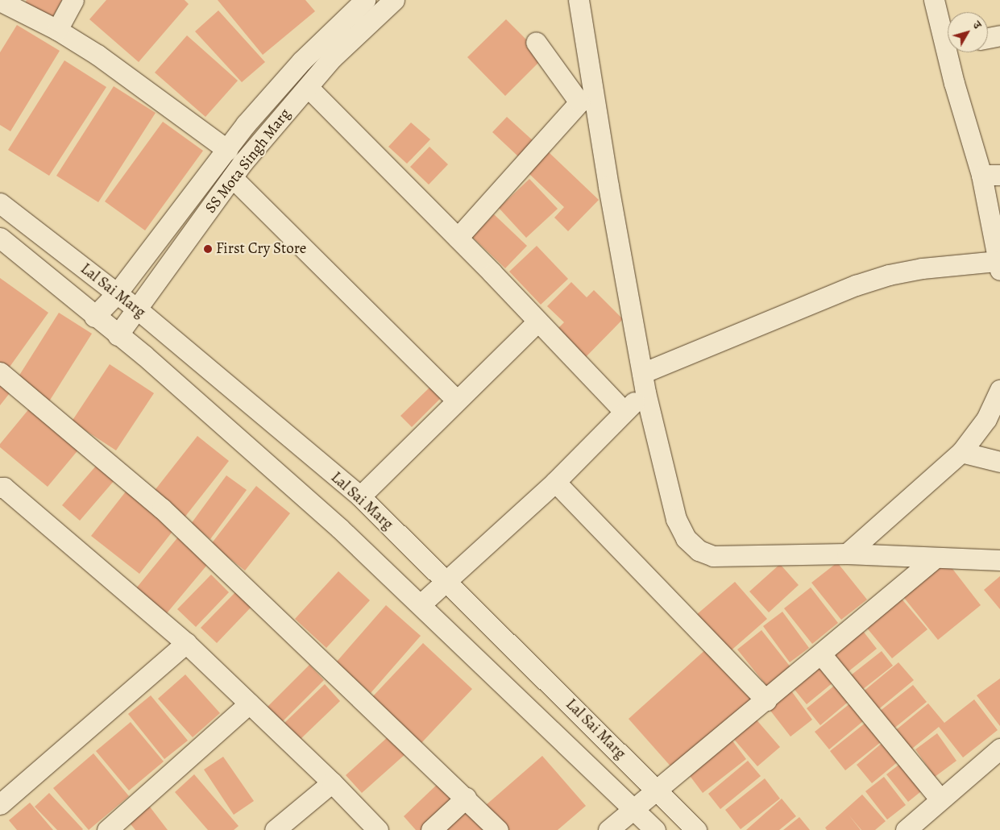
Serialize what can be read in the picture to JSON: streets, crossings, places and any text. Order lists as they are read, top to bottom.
{
  "streets": {
    "street": ["SS Mota Singh Marg", "Lal Sai Marg"]
  },
  "crossings": [
    ["SS Mota Singh Marg", "Lal Sai Marg"]
  ],
  "places": ["First Cry Store"],
  "north": "top right"
}
